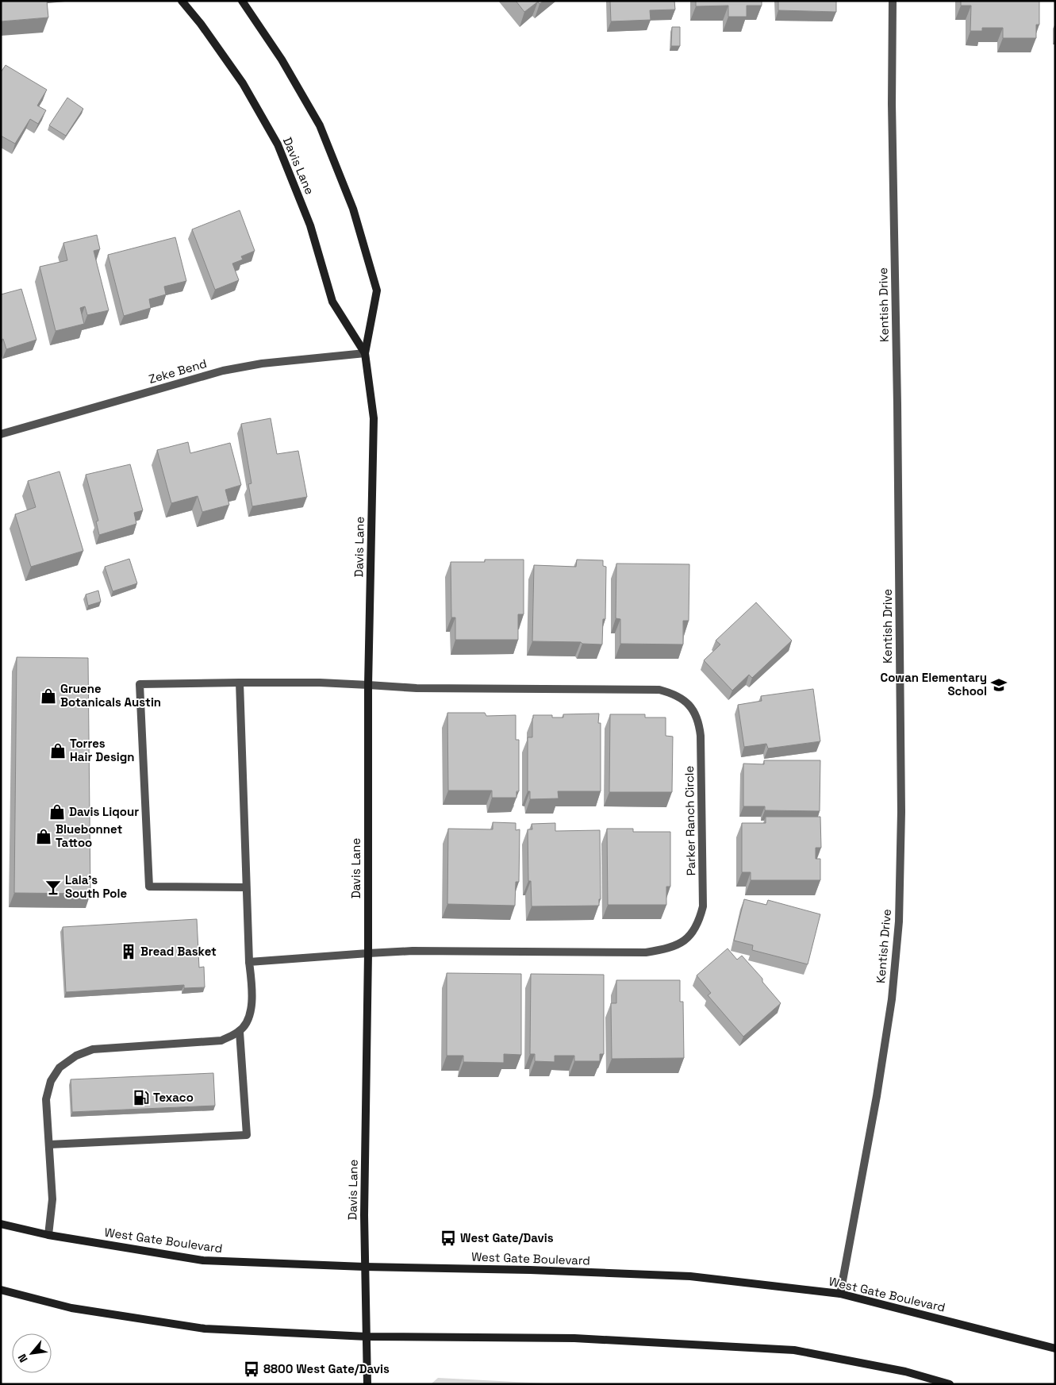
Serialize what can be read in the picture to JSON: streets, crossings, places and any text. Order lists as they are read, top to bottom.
{
  "streets": {
    "main road": ["Davis Lane", "West Gate Boulevard"],
    "street": ["Kentish Drive", "Zeke Bend", "Parker Ranch Circle"]
  },
  "crossings": [
    ["Davis Lane", "Zeke Bend"],
    ["Davis Lane", "Parker Ranch Circle"],
    ["Davis Lane", "West Gate Boulevard"],
    ["Kentish Drive", "West Gate Boulevard"]
  ],
  "places": {
    "school or university": ["Cowan Elementary School"],
    "shop": [
      "Gruene Botanicals Austin",
      "Torres Hair Design",
      "Davis Liqour",
      "Bluebonnet Tattoo"
    ],
    "bar": ["Lala's South Pole"],
    "building": ["Bread Basket"],
    "fuel station": ["Texaco"],
    "bus stop": ["West Gate/Davis", "8800 West Gate/Davis"]
  },
  "north": "bottom left"
}
